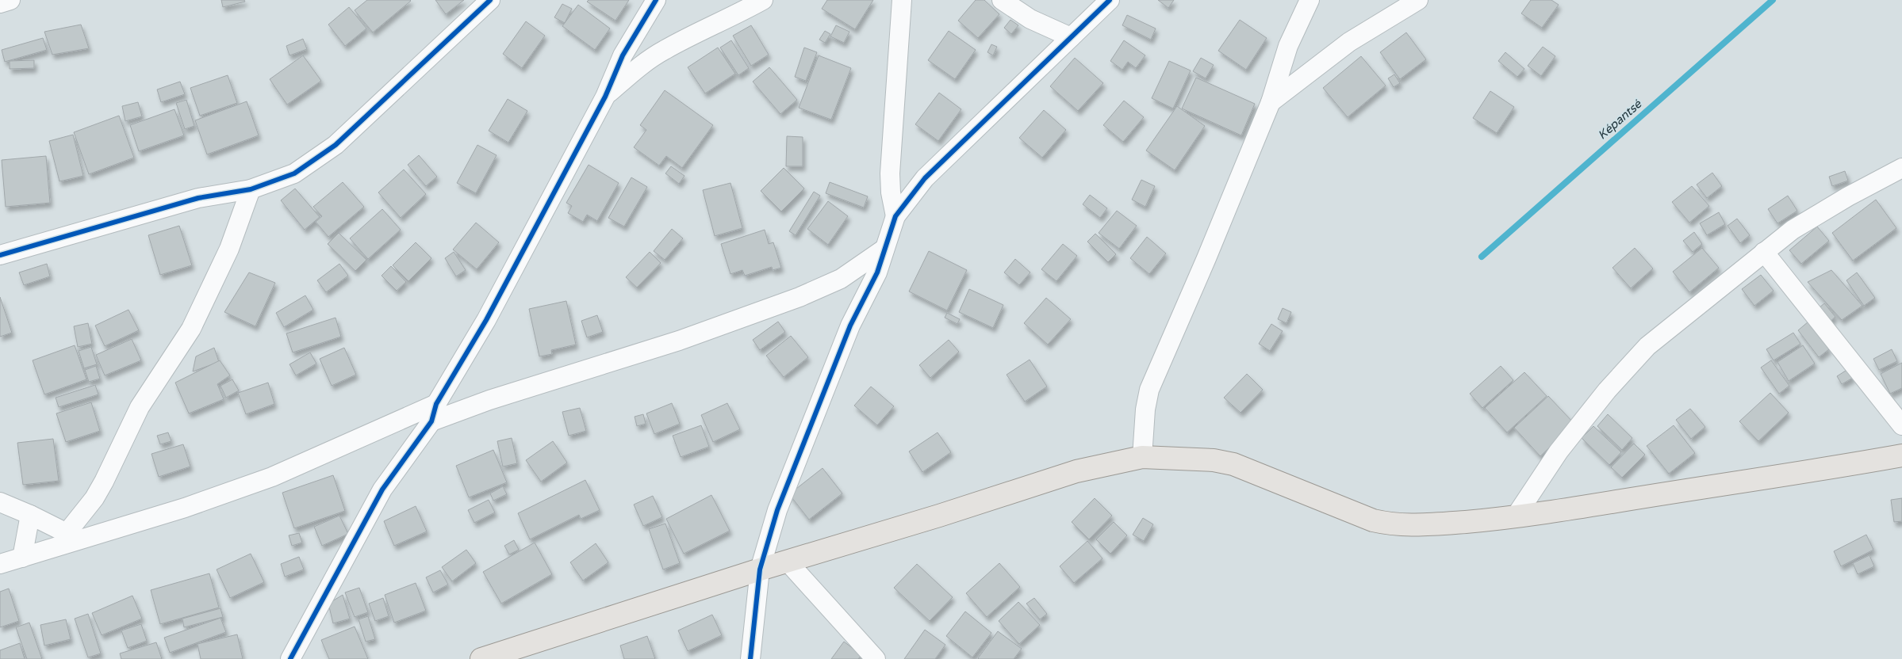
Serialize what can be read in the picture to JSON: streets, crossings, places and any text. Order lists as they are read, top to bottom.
{
  "water": ["Képantsé"]
}
